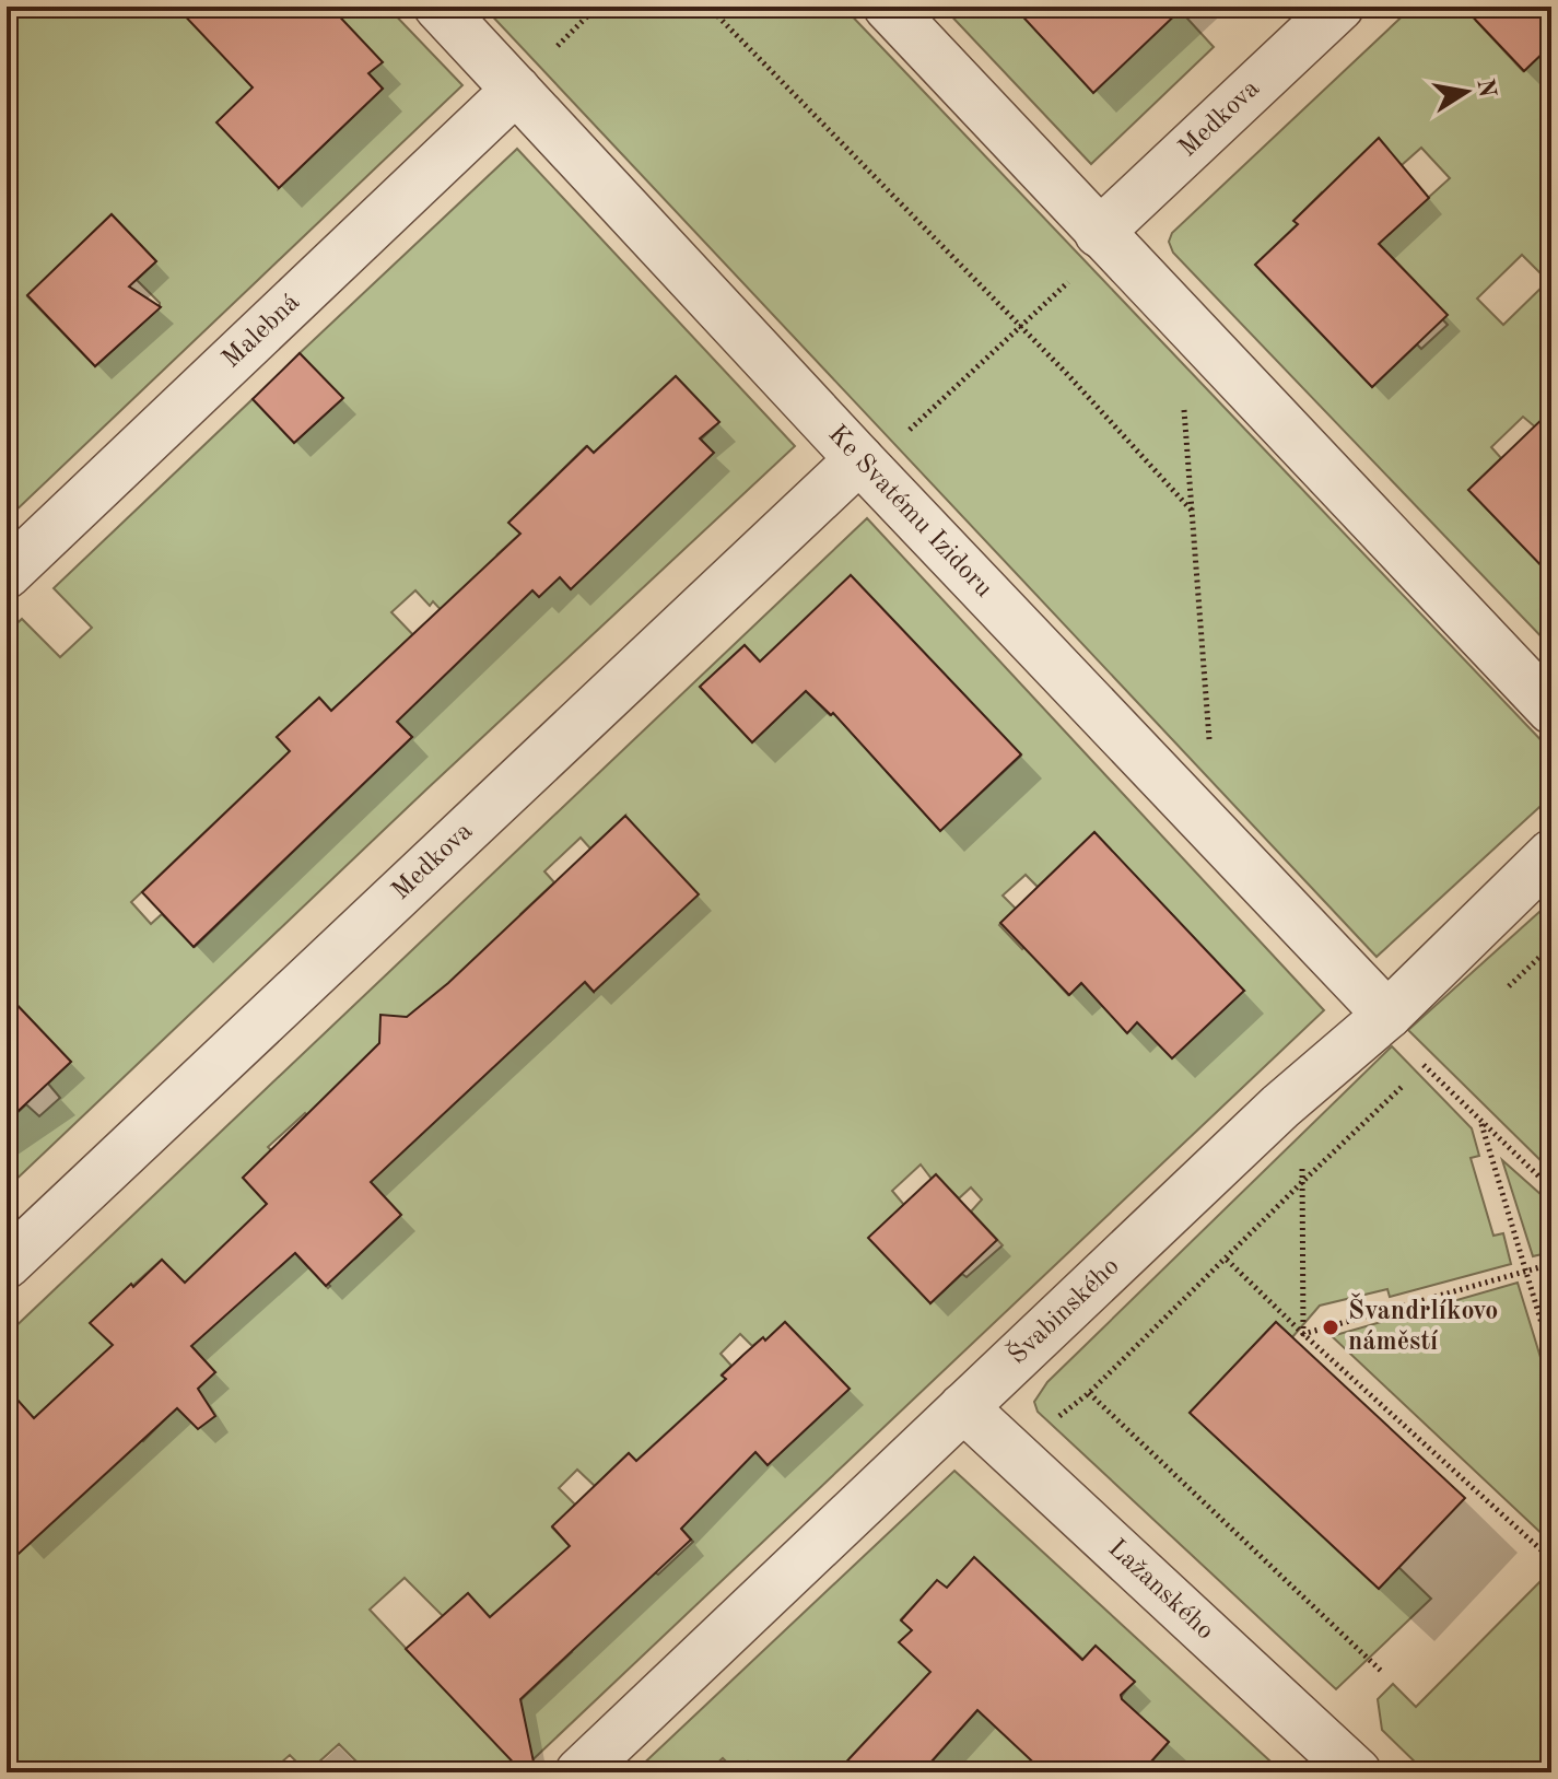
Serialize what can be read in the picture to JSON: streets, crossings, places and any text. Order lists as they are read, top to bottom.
{
  "streets": {
    "street": [
      "Medkova",
      "Malebná",
      "Ke Svatému Izidoru",
      "Švabinského",
      "Lažanského"
    ]
  },
  "crossings": [
    ["Medkova", "Ke Svatému Izidoru"],
    ["Malebná", "Ke Svatému Izidoru"],
    ["Ke Svatému Izidoru", "Švabinského"],
    ["Švabinského", "Lažanského"]
  ],
  "places": ["Švandrlíkovo náměstí"],
  "north": "right"
}
